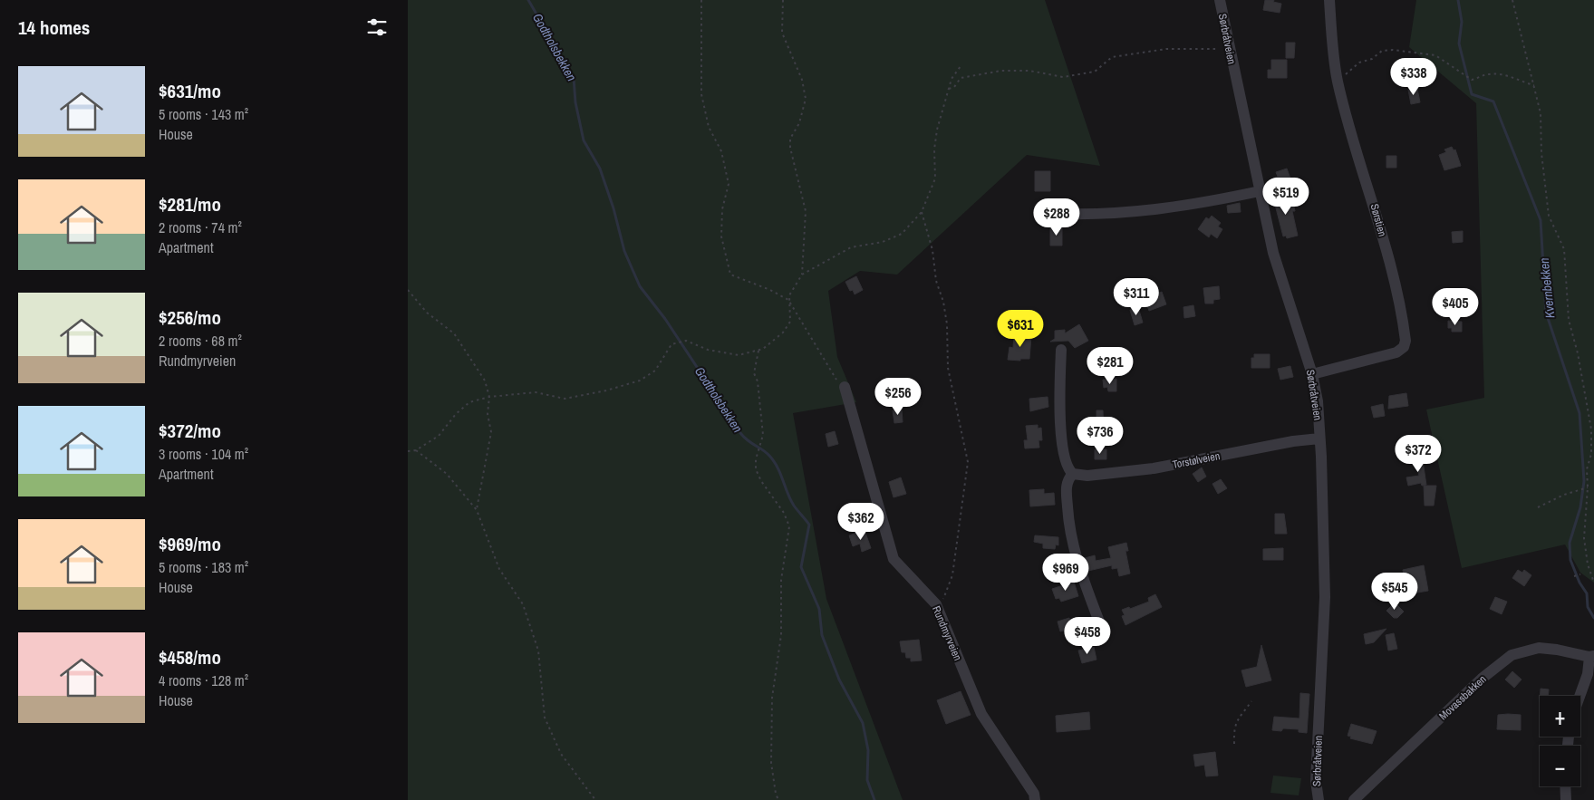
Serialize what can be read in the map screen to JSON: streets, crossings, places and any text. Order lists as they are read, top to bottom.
{
  "streets": {
    "street": [
      "Sørbråtveien",
      "Sørstien",
      "Torstølveien",
      "Rundmyrveien",
      "Movassbakken"
    ]
  },
  "crossings": [
    ["Sørbråtveien", "Sørstien"],
    ["Sørbråtveien", "Torstølveien"]
  ],
  "water": ["Godtholsbekken", "Kvernbekken"],
  "page": {
    "heading": "14 homes",
    "list": [
      {
        "name": "$631/mo",
        "note": "5 rooms · 143 m² · House"
      },
      {
        "name": "$281/mo",
        "note": "2 rooms · 74 m² · Apartment"
      },
      {
        "name": "$256/mo",
        "note": "2 rooms · 68 m² · Rundmyrveien"
      },
      {
        "name": "$372/mo",
        "note": "3 rooms · 104 m² · Apartment"
      },
      {
        "name": "$969/mo",
        "note": "5 rooms · 183 m² · House"
      },
      {
        "name": "$458/mo",
        "note": "4 rooms · 128 m² · House"
      }
    ],
    "price": [
      "$338",
      "$519",
      "$288",
      "$311",
      "$405",
      "$631",
      "$281",
      "$256",
      "$736",
      "$372",
      "$362",
      "$969",
      "$545",
      "$458"
    ],
    "map_buttons": ["+", "−"]
  }
}
